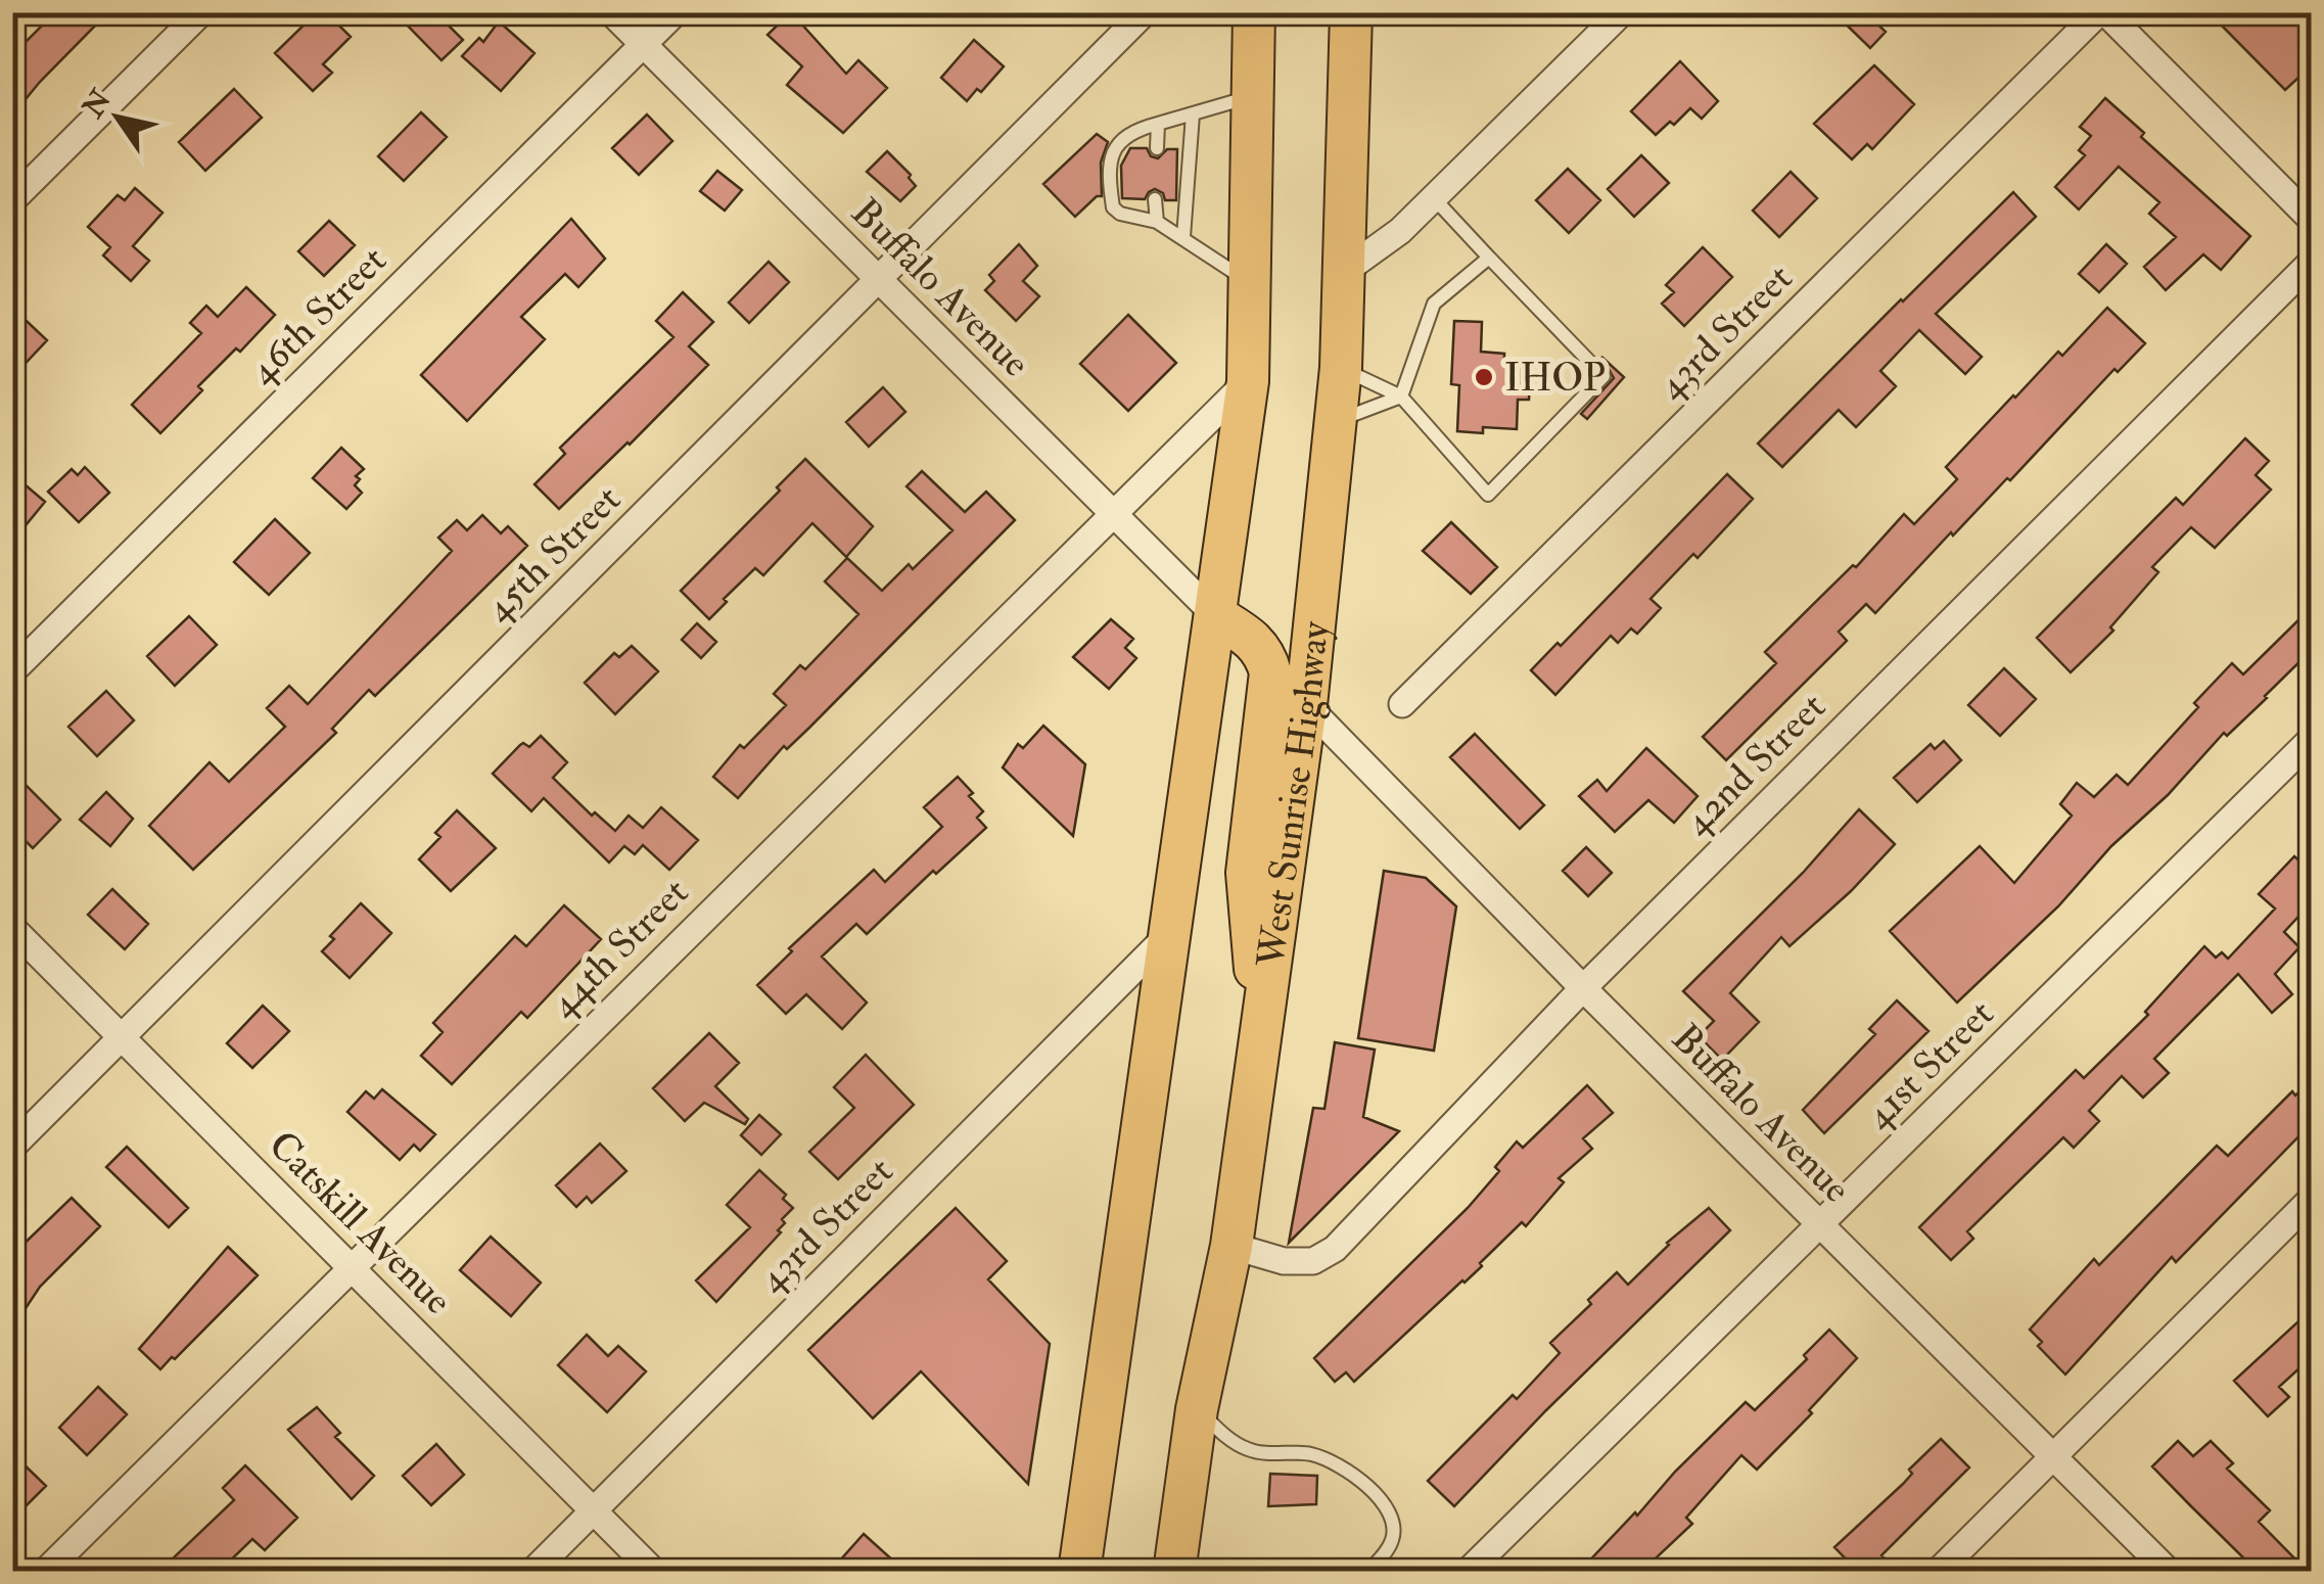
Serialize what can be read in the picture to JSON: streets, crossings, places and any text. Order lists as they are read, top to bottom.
{
  "streets": {
    "highway": ["West Sunrise Highway"],
    "street": [
      "Buffalo Avenue",
      "46th Street",
      "43rd Street",
      "45th Street",
      "42nd Street",
      "44th Street",
      "41st Street",
      "Catskill Avenue"
    ]
  },
  "crossings": [
    ["Buffalo Avenue", "46th Street"],
    ["Buffalo Avenue", "45th Street"],
    ["Buffalo Avenue", "42nd Street"],
    ["Buffalo Avenue", "West Sunrise Highway"],
    ["Buffalo Avenue", "44th Street"],
    ["Buffalo Avenue", "41st Street"],
    ["43rd Street", "Catskill Avenue"],
    ["45th Street", "Catskill Avenue"],
    ["42nd Street", "West Sunrise Highway"],
    ["44th Street", "Catskill Avenue"]
  ],
  "places": ["IHOP"],
  "north": "top left"
}
